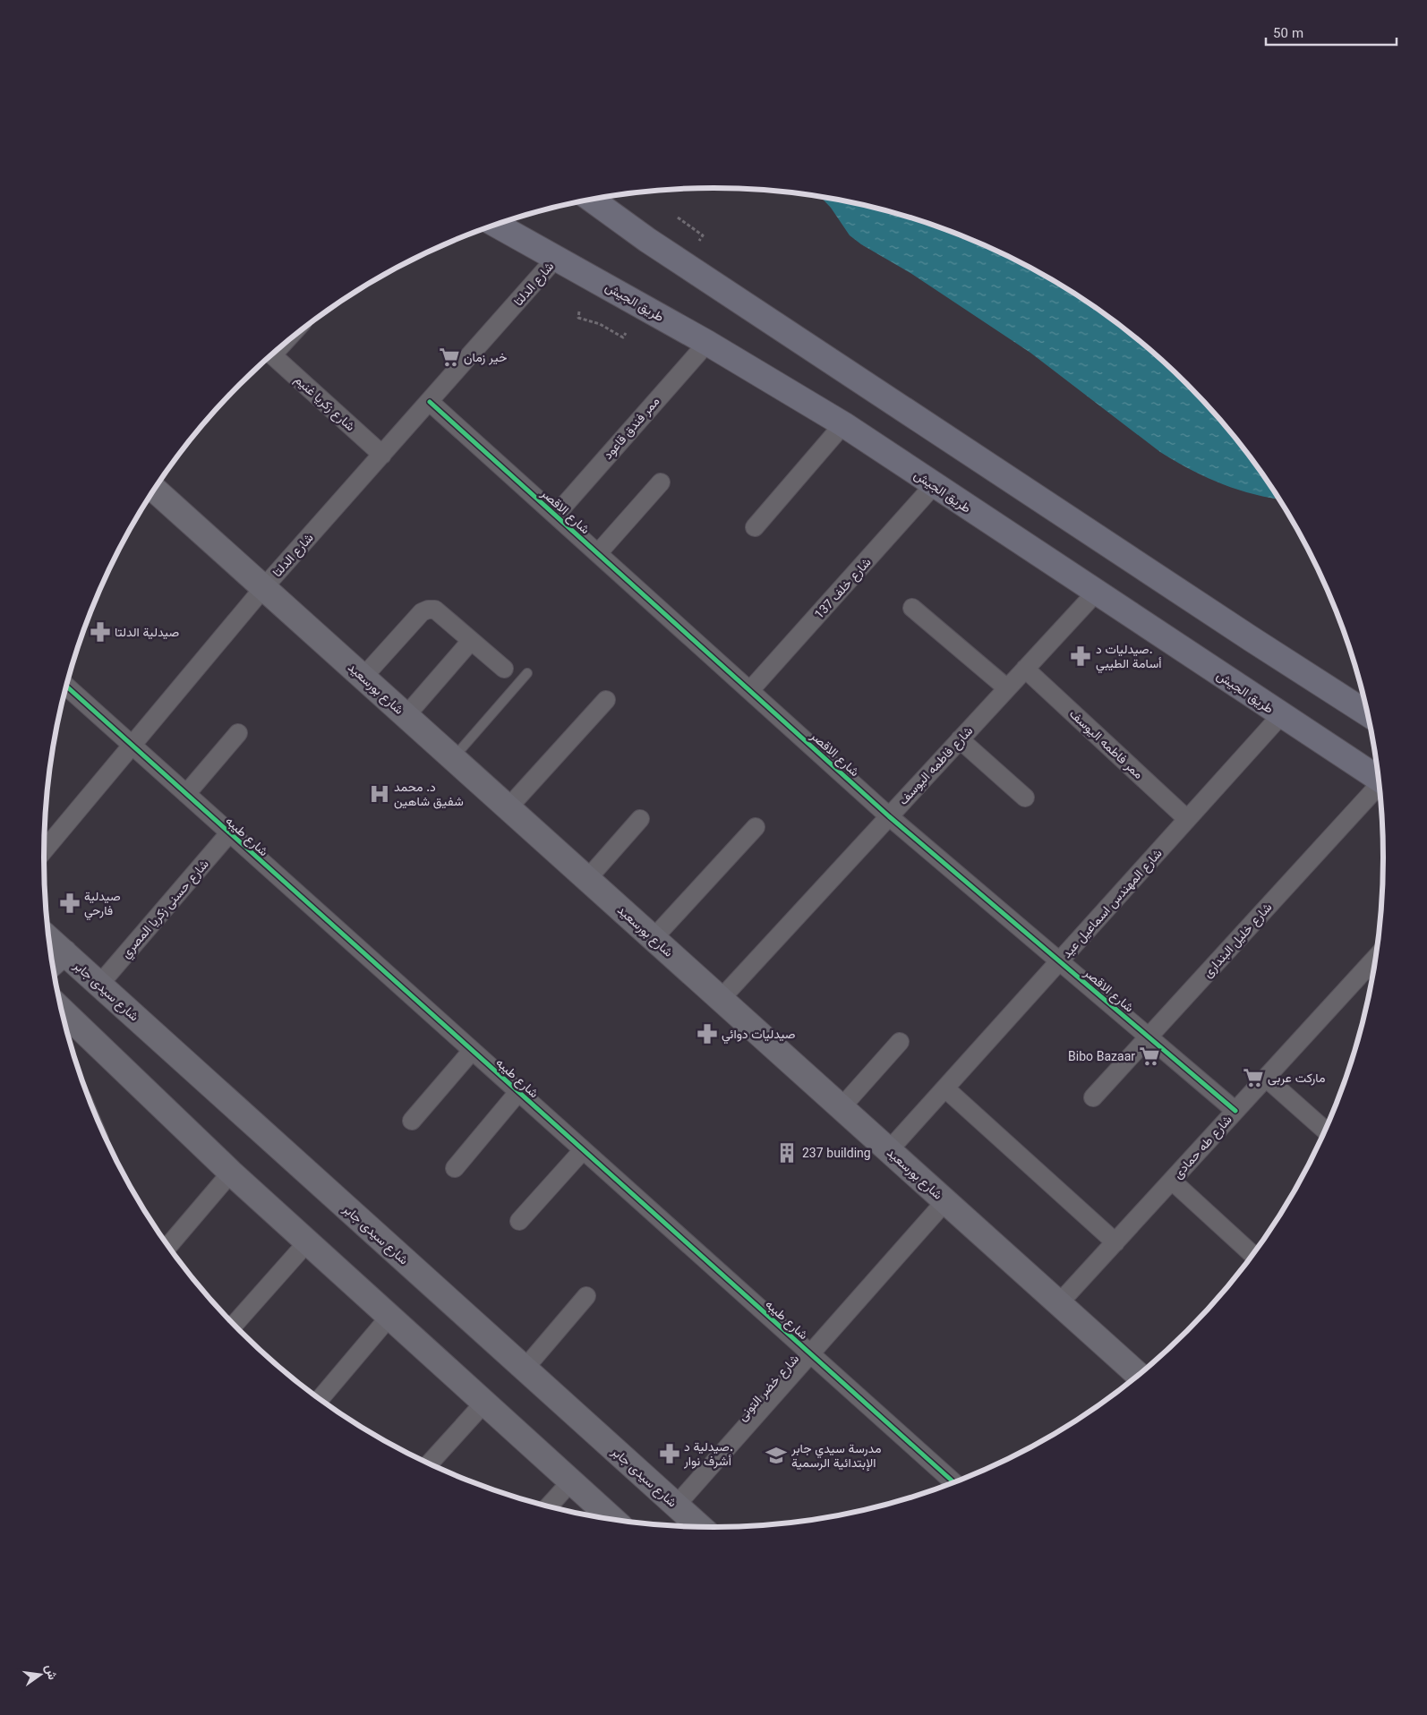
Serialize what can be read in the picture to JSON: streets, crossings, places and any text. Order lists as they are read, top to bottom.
{
  "streets": {
    "highway": ["طريق الجيش"],
    "street": [
      "شارع الدلتا",
      "شارع زكريا غنيم",
      "ممر فندق قاعود",
      "شارع الاقصر",
      "شارع خلف 137",
      "شارع بورسعيد",
      "ممر فاطمه اليوسف",
      "شارع فاطمه اليوسف",
      "شارع طيبه",
      "شارع المهندس اسماعيل عيد",
      "شارع حسنى زكريا المصري",
      "شارع خليل البندارى",
      "شارع سيدى جابر",
      "شارع طه حمادى",
      "شارع خضر التونى"
    ]
  },
  "crossings": [
    ["شارع الدلتا", "طريق الجيش"],
    ["شارع الدلتا", "شارع زكريا غنيم"],
    ["شارع الدلتا", "شارع الاقصر"],
    ["شارع الدلتا", "شارع بورسعيد"],
    ["شارع الدلتا", "شارع طيبه"],
    ["طريق الجيش", "ممر فندق قاعود"],
    ["طريق الجيش", "شارع خلف 137"],
    ["طريق الجيش", "شارع فاطمه اليوسف"],
    ["طريق الجيش", "شارع المهندس اسماعيل عيد"],
    ["ممر فندق قاعود", "شارع الاقصر"],
    ["شارع الاقصر", "شارع خلف 137"],
    ["شارع الاقصر", "شارع فاطمه اليوسف"],
    ["شارع الاقصر", "شارع المهندس اسماعيل عيد"],
    ["شارع الاقصر", "شارع خليل البندارى"],
    ["شارع الاقصر", "شارع طه حمادى"],
    ["شارع بورسعيد", "شارع فاطمه اليوسف"],
    ["شارع بورسعيد", "شارع المهندس اسماعيل عيد"],
    ["شارع بورسعيد", "شارع طه حمادى"],
    ["شارع بورسعيد", "شارع خضر التونى"],
    ["ممر فاطمه اليوسف", "شارع فاطمه اليوسف"],
    ["ممر فاطمه اليوسف", "شارع المهندس اسماعيل عيد"],
    ["شارع طيبه", "شارع حسنى زكريا المصري"],
    ["شارع طيبه", "شارع خضر التونى"],
    ["شارع حسنى زكريا المصري", "شارع سيدى جابر"],
    ["شارع سيدى جابر", "شارع خضر التونى"]
  ],
  "places": {
    "supermarket": ["خير زمان", "Bibo Bazaar", "ماركت عربى"],
    "pharmacy": [
      "صيدلية الدلتا",
      "صيدليات د. أسامة الطيبي",
      "صيدلية فارحي",
      "صيدليات دوائي",
      "صيدلية د. أشرف نوار"
    ],
    "hospital": ["د. محمد شفيق شاهين"],
    "building": ["237 building"],
    "school or university": ["مدرسة سيدي جابر الإبتدائية الرسمية"]
  },
  "scale_bar": "50 m",
  "north": "right"
}
